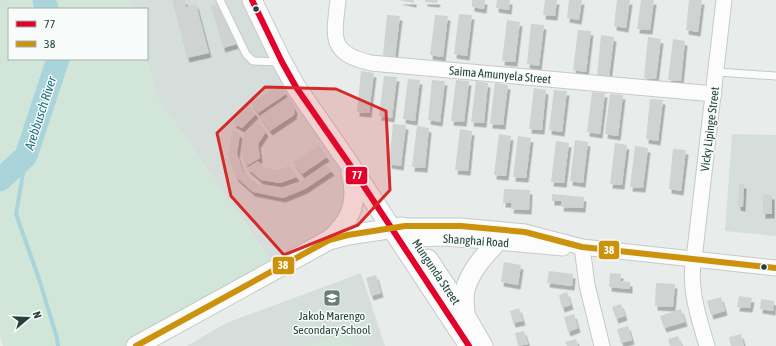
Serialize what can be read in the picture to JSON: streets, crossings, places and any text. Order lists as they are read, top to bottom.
{
  "streets": {
    "street": [
      "Saima Amunyela Street",
      "Vicky Lipinge Street",
      "Shanghai Road",
      "Mungunda Street"
    ]
  },
  "crossings": [
    ["Saima Amunyela Street", "Vicky Lipinge Street"],
    ["Vicky Lipinge Street", "Shanghai Road"],
    ["Shanghai Road", "Mungunda Street"]
  ],
  "water": ["Arebbusch River"],
  "places": {
    "school or university": ["Jakob Marengo Secondary School"]
  },
  "lines": ["transit line 77", "transit line 38"],
  "legend": ["77", "38"],
  "north": "right"
}
